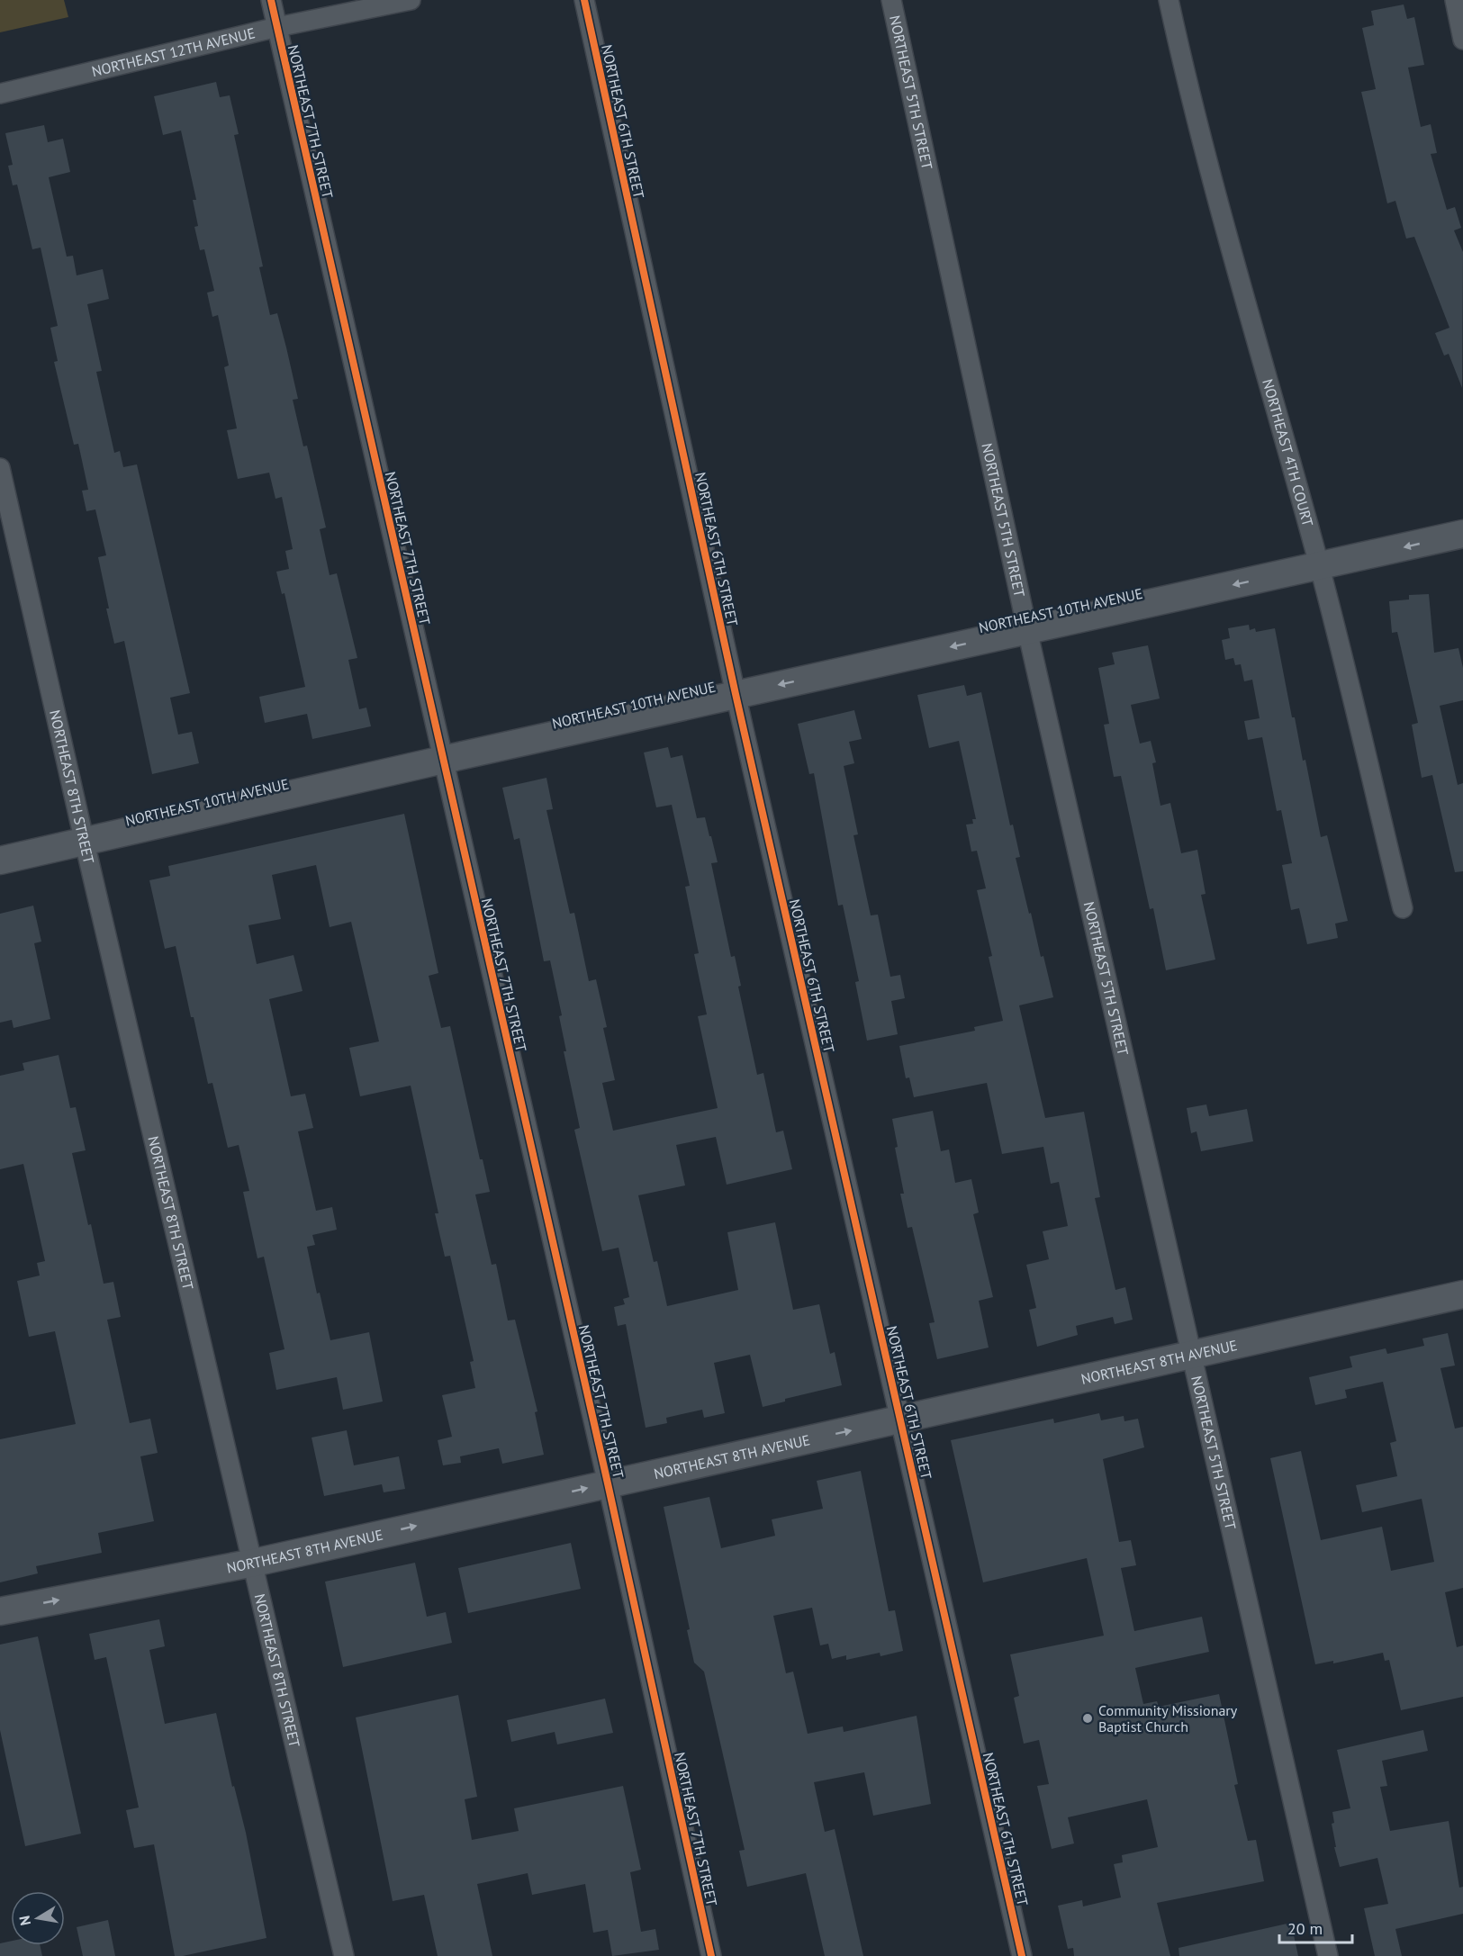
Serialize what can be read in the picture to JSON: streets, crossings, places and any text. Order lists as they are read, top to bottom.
{
  "streets": {
    "street": [
      "NORTHEAST 12TH AVENUE",
      "NORTHEAST 5TH STREET",
      "NORTHEAST 7TH STREET",
      "NORTHEAST 6TH STREET",
      "NORTHEAST 4TH COURT",
      "NORTHEAST 10TH AVENUE",
      "NORTHEAST 8TH STREET",
      "NORTHEAST 8TH AVENUE"
    ]
  },
  "crossings": [
    ["NORTHEAST 12TH AVENUE", "NORTHEAST 7TH STREET"],
    ["NORTHEAST 5TH STREET", "NORTHEAST 10TH AVENUE"],
    ["NORTHEAST 5TH STREET", "NORTHEAST 8TH AVENUE"],
    ["NORTHEAST 7TH STREET", "NORTHEAST 10TH AVENUE"],
    ["NORTHEAST 7TH STREET", "NORTHEAST 8TH AVENUE"],
    ["NORTHEAST 6TH STREET", "NORTHEAST 10TH AVENUE"],
    ["NORTHEAST 6TH STREET", "NORTHEAST 8TH AVENUE"],
    ["NORTHEAST 4TH COURT", "NORTHEAST 10TH AVENUE"],
    ["NORTHEAST 10TH AVENUE", "NORTHEAST 8TH STREET"],
    ["NORTHEAST 8TH STREET", "NORTHEAST 8TH AVENUE"]
  ],
  "one_way": ["NORTHEAST 10TH AVENUE", "NORTHEAST 8TH AVENUE"],
  "places": ["Community Missionary Baptist Church"],
  "scale_bar": "20 m",
  "north": "left"
}
